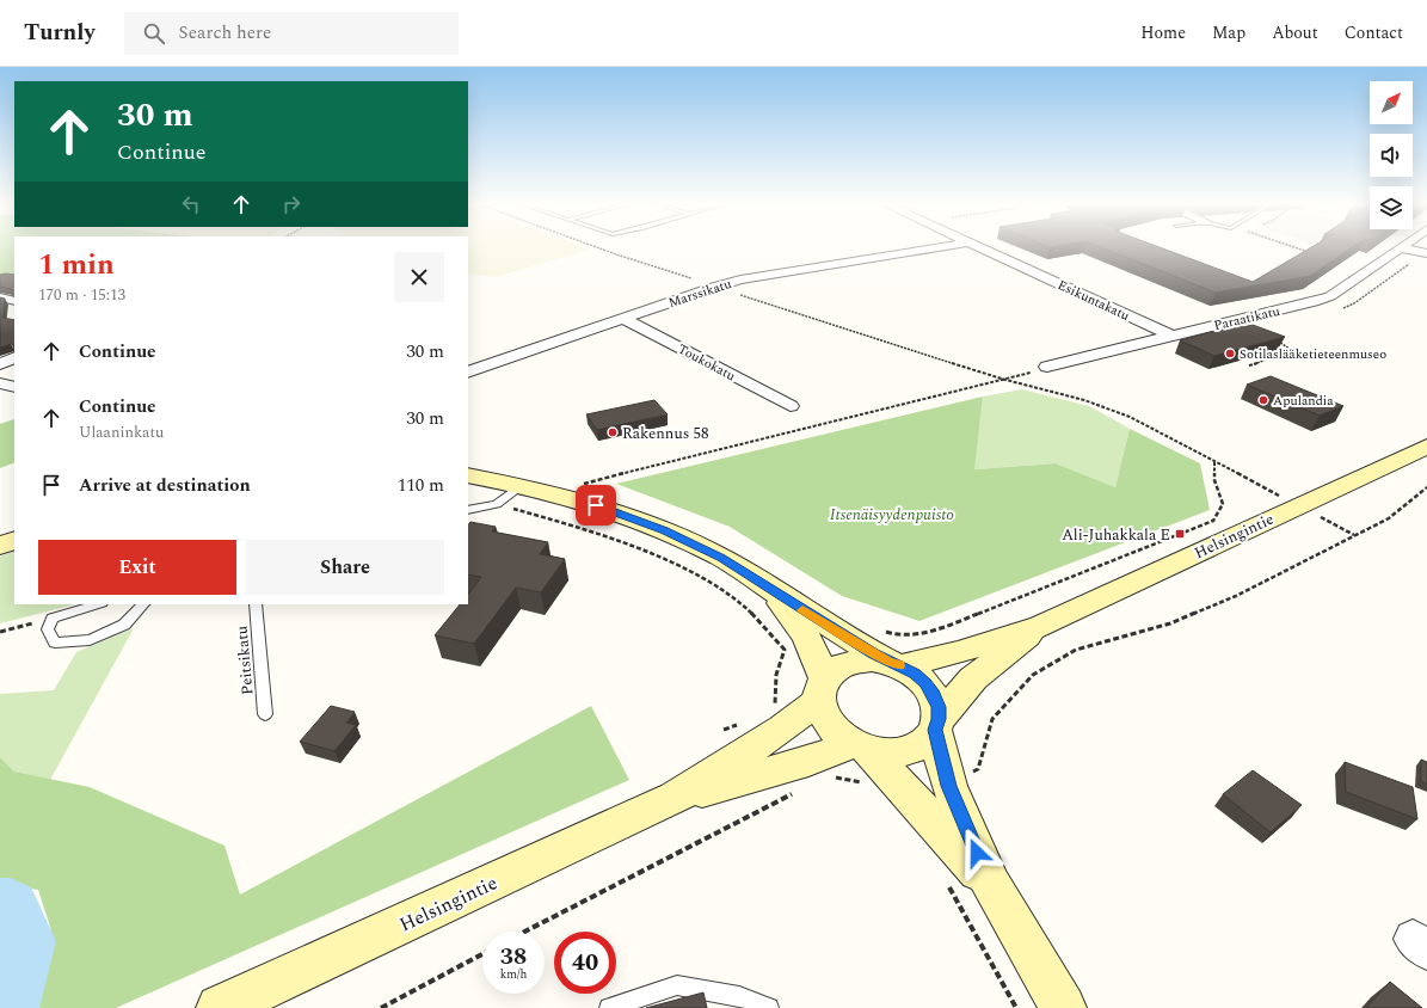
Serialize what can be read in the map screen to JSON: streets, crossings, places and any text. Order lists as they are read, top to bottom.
{
  "streets": {
    "main road": ["Helsingintie"],
    "street": [
      "Marssikatu",
      "Esikuntakatu",
      "Paraatikatu",
      "Toukokatu"
    ],
    "lane": ["Peitsikatu"]
  },
  "crossings": [
    ["Marssikatu", "Toukokatu"],
    ["Esikuntakatu", "Paraatikatu"]
  ],
  "parks": ["Itsenäisyydenpuisto"],
  "places": {
    "other": ["Sotilaslääketieteenmuseo", "Apulandia", "Rakennus 58"],
    "transit": ["Ali-Juhakkala E"]
  },
  "north": "top right",
  "page": {
    "header": "Turnly",
    "search": "Search here",
    "nav": [
      "Home",
      "Map",
      "About",
      "Contact"
    ],
    "turn": ["30 m", "Continue"],
    "heading": ["1 min", "170 m · 15:13"],
    "list": [
      {
        "name": "Continue",
        "value": "30 m"
      },
      {
        "name": "Continue",
        "note": "Ulaaninkatu",
        "value": "30 m"
      },
      {
        "name": "Arrive at destination",
        "value": "110 m"
      }
    ],
    "buttons": ["Exit", "Share"],
    "speed": "38 km/h",
    "limit": "40"
  }
}
